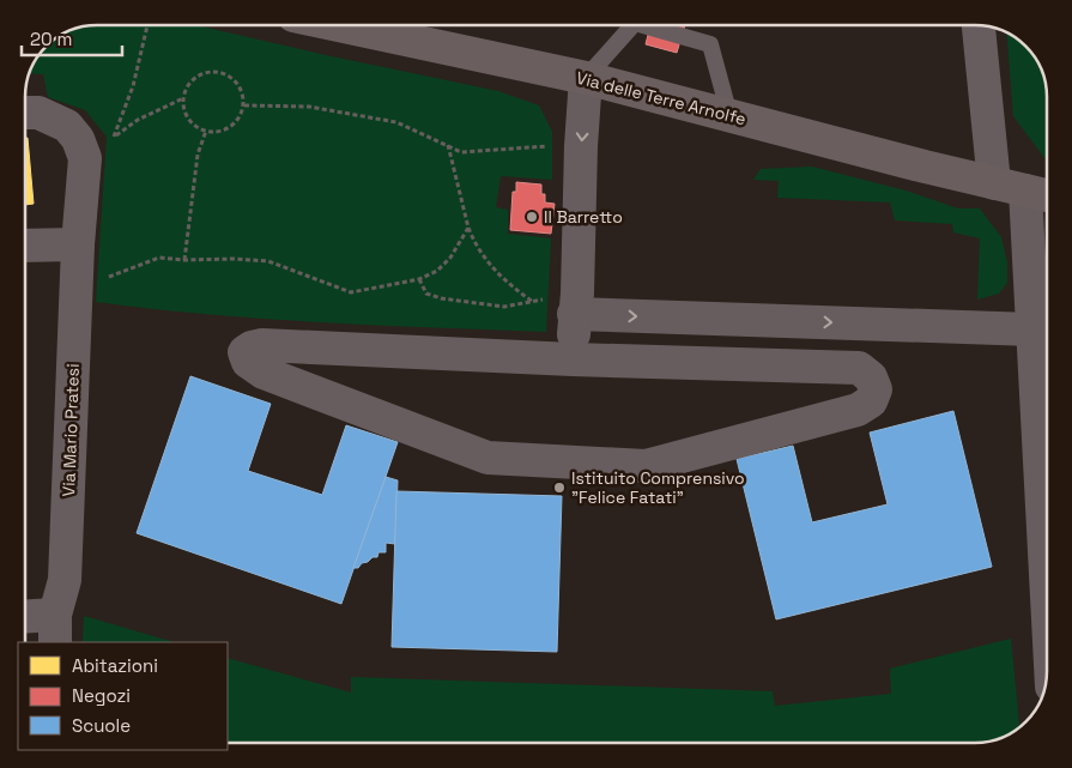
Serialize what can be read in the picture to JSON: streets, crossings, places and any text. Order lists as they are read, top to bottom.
{
  "streets": {
    "street": ["Via delle Terre Arnolfe", "Via Mario Pratesi"]
  },
  "places": ["Il Barretto", "Istituito Comprensivo \"Felice Fatati\""],
  "legend": ["Abitazioni", "Negozi", "Scuole"],
  "scale_bar": "20 m"
}
